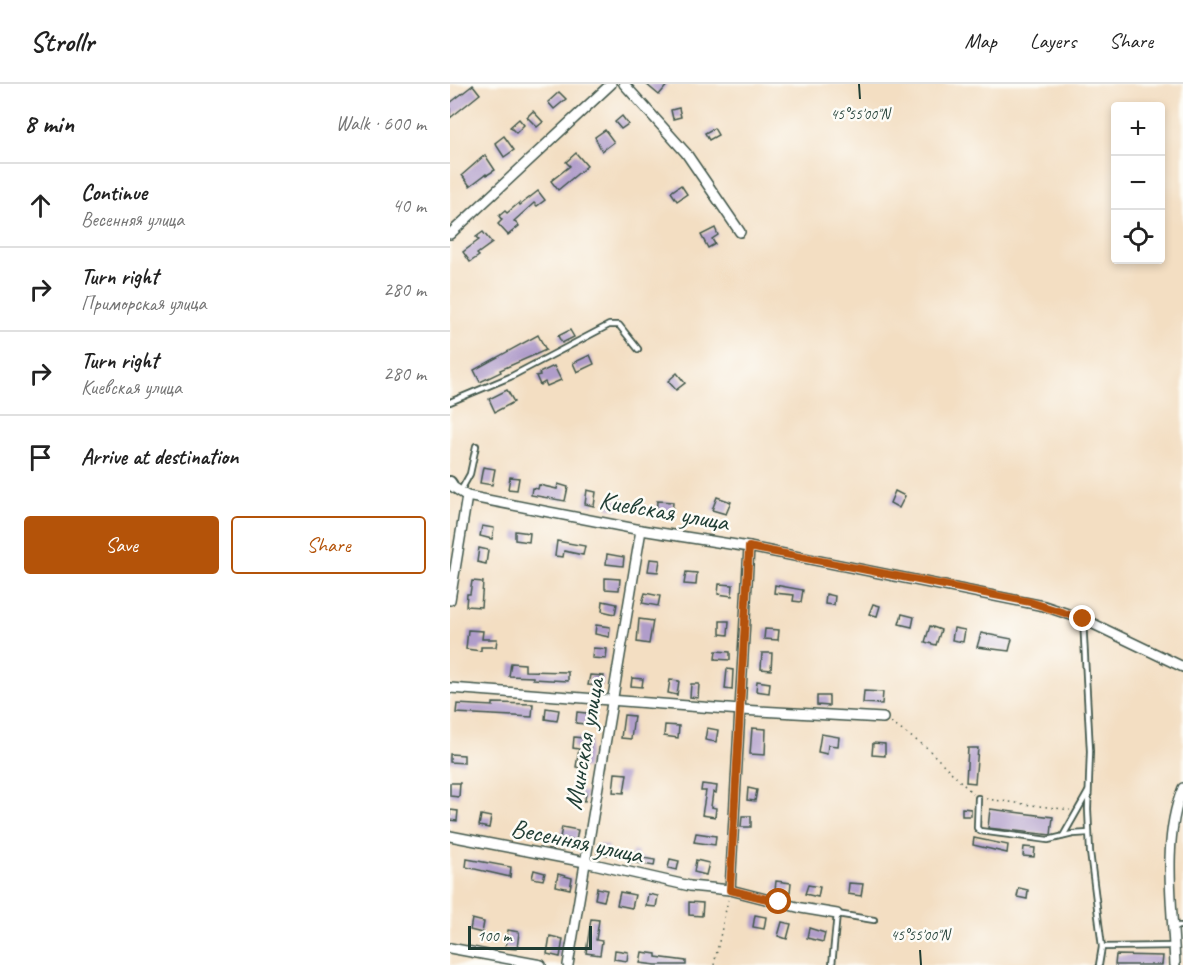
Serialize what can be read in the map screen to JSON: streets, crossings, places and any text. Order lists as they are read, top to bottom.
{
  "streets": {
    "street": ["Киевская улица", "Минская улица", "Весенняя улица"]
  },
  "crossings": [
    ["Киевская улица", "Минская улица"],
    ["Минская улица", "Весенняя улица"]
  ],
  "scale_bar": "100 m",
  "page": {
    "header": "Strollr",
    "nav": ["Map", "Layers", "Share"],
    "heading": ["8 min", "Walk · 600 m"],
    "map_buttons": ["+", "−"],
    "list": [
      ["Continue", "Весенняя улица", "40 m"],
      ["Turn right", "Приморская улица", "280 m"],
      ["Turn right", "Киевская улица", "280 m"],
      "Arrive at destination"
    ],
    "buttons": ["Save", "Share"],
    "scale": "100 m"
  },
  "coordinates": ["45°55'00\"N"]
}
